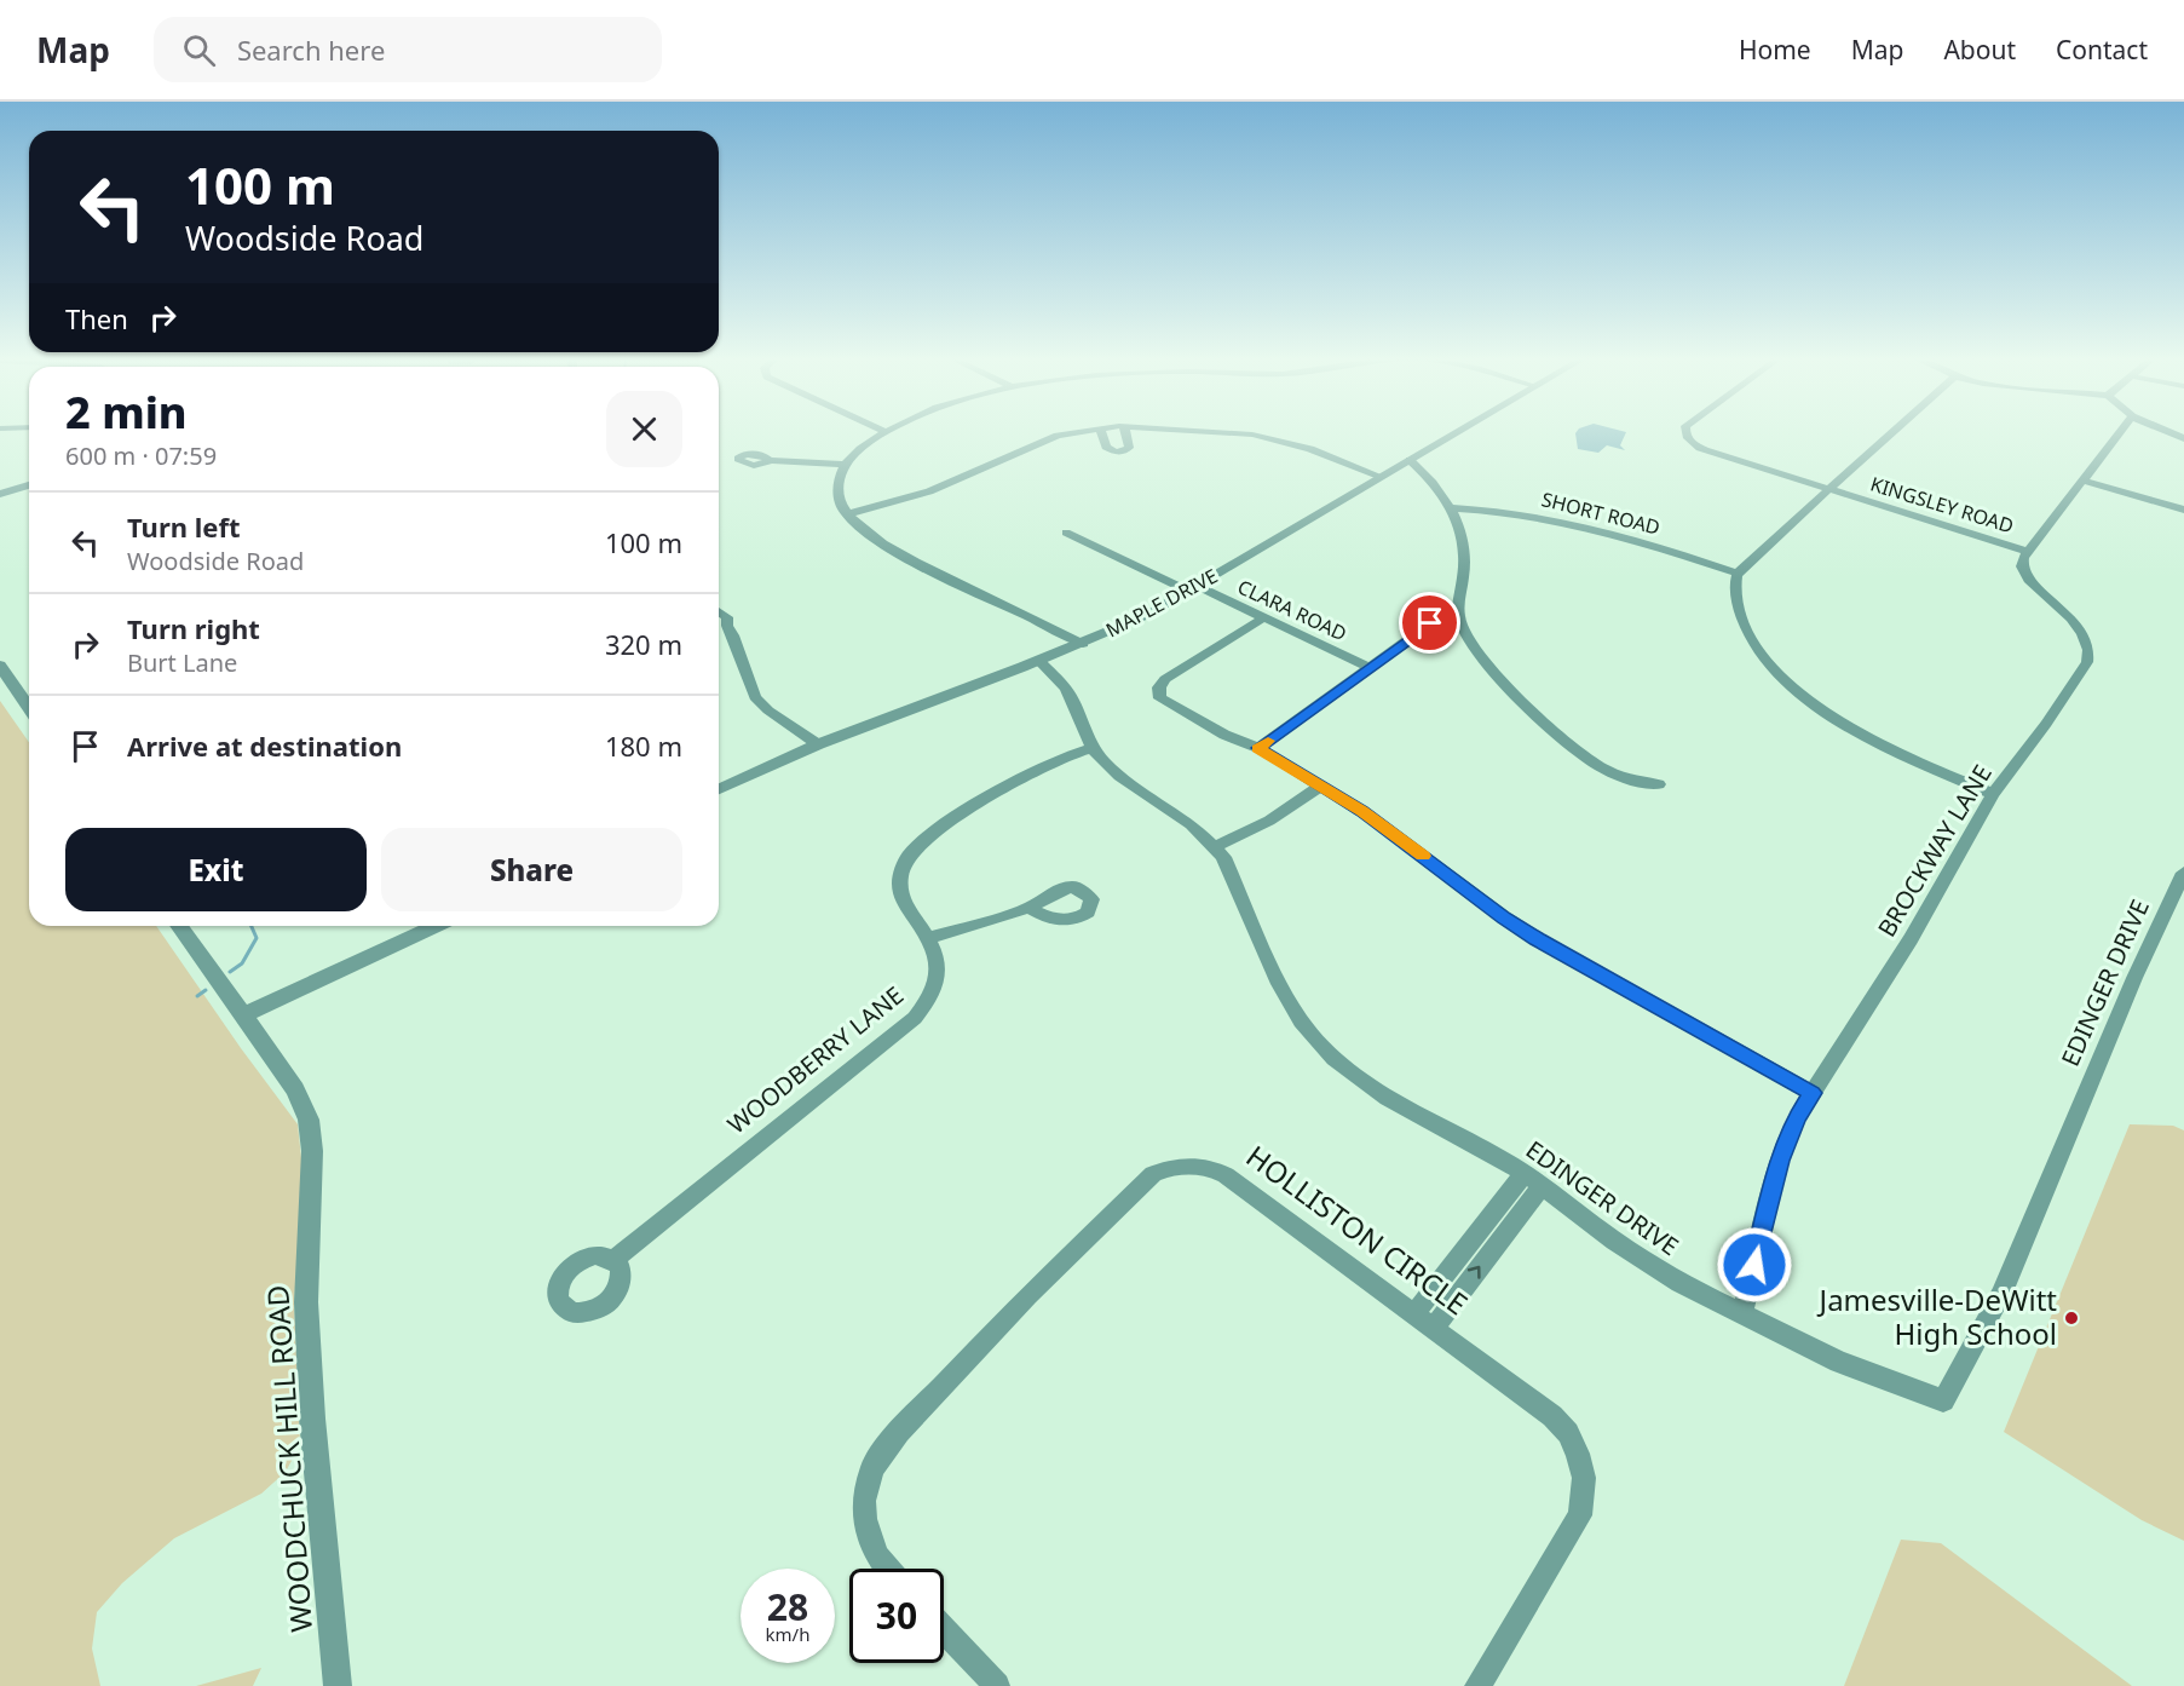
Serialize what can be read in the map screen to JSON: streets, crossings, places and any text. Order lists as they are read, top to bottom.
{
  "streets": {
    "street": [
      "KINGSLEY ROAD",
      "SHORT ROAD",
      "MAPLE DRIVE",
      "CLARA ROAD",
      "BROCKWAY LANE",
      "EDINGER DRIVE",
      "WOODBERRY LANE",
      "HOLLISTON CIRCLE",
      "WOODCHUCK HILL ROAD"
    ]
  },
  "crossings": [
    ["KINGSLEY ROAD", "BROCKWAY LANE"],
    ["MAPLE DRIVE", "CLARA ROAD"],
    ["MAPLE DRIVE", "EDINGER DRIVE"],
    ["BROCKWAY LANE", "EDINGER DRIVE"],
    ["EDINGER DRIVE", "WOODBERRY LANE"]
  ],
  "places": ["Jamesville-DeWitt High School"],
  "page": {
    "header": "Map",
    "search": "Search here",
    "nav": [
      "Home",
      "Map",
      "About",
      "Contact"
    ],
    "turn": ["100 m", "Woodside Road"],
    "then": "Then",
    "heading": ["2 min", "600 m · 07:59"],
    "list": [
      {
        "name": "Turn left",
        "note": "Woodside Road",
        "value": "100 m"
      },
      {
        "name": "Turn right",
        "note": "Burt Lane",
        "value": "320 m"
      },
      {
        "name": "Arrive at destination",
        "value": "180 m"
      }
    ],
    "buttons": ["Exit", "Share"],
    "speed": "28 km/h",
    "limit": "30"
  }
}
